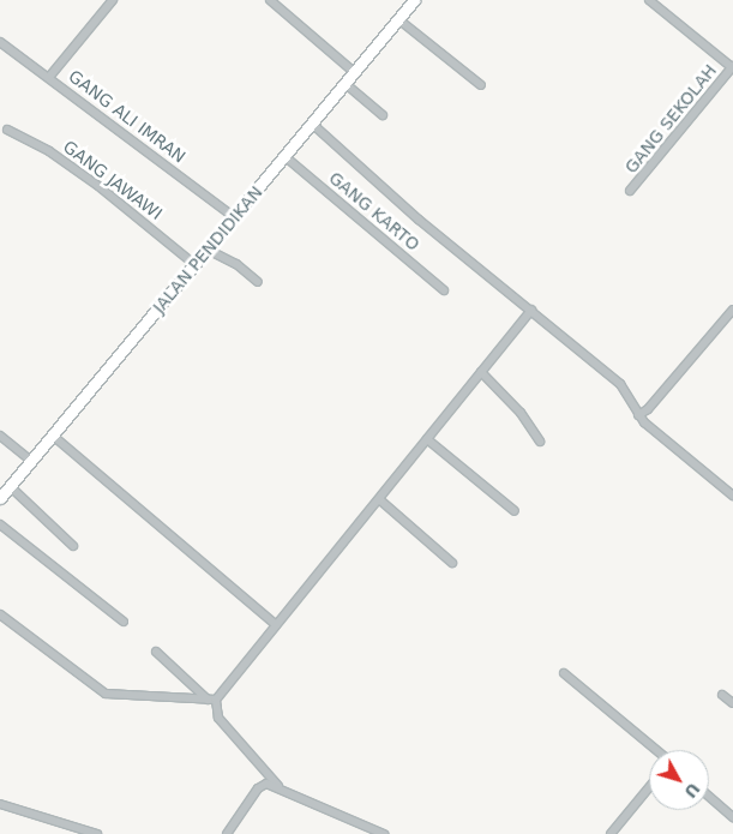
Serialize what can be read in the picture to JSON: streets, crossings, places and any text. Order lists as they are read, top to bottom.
{
  "streets": {
    "main road": ["JALAN PENDIDIKAN"],
    "street": [
      "GANG ALI IMRAN",
      "GANG SEKOLAH",
      "GANG JAWAWI",
      "GANG KARTO"
    ]
  },
  "crossings": [
    ["GANG ALI IMRAN", "JALAN PENDIDIKAN"],
    ["GANG JAWAWI", "JALAN PENDIDIKAN"],
    ["GANG KARTO", "JALAN PENDIDIKAN"]
  ],
  "north": "bottom right"
}
